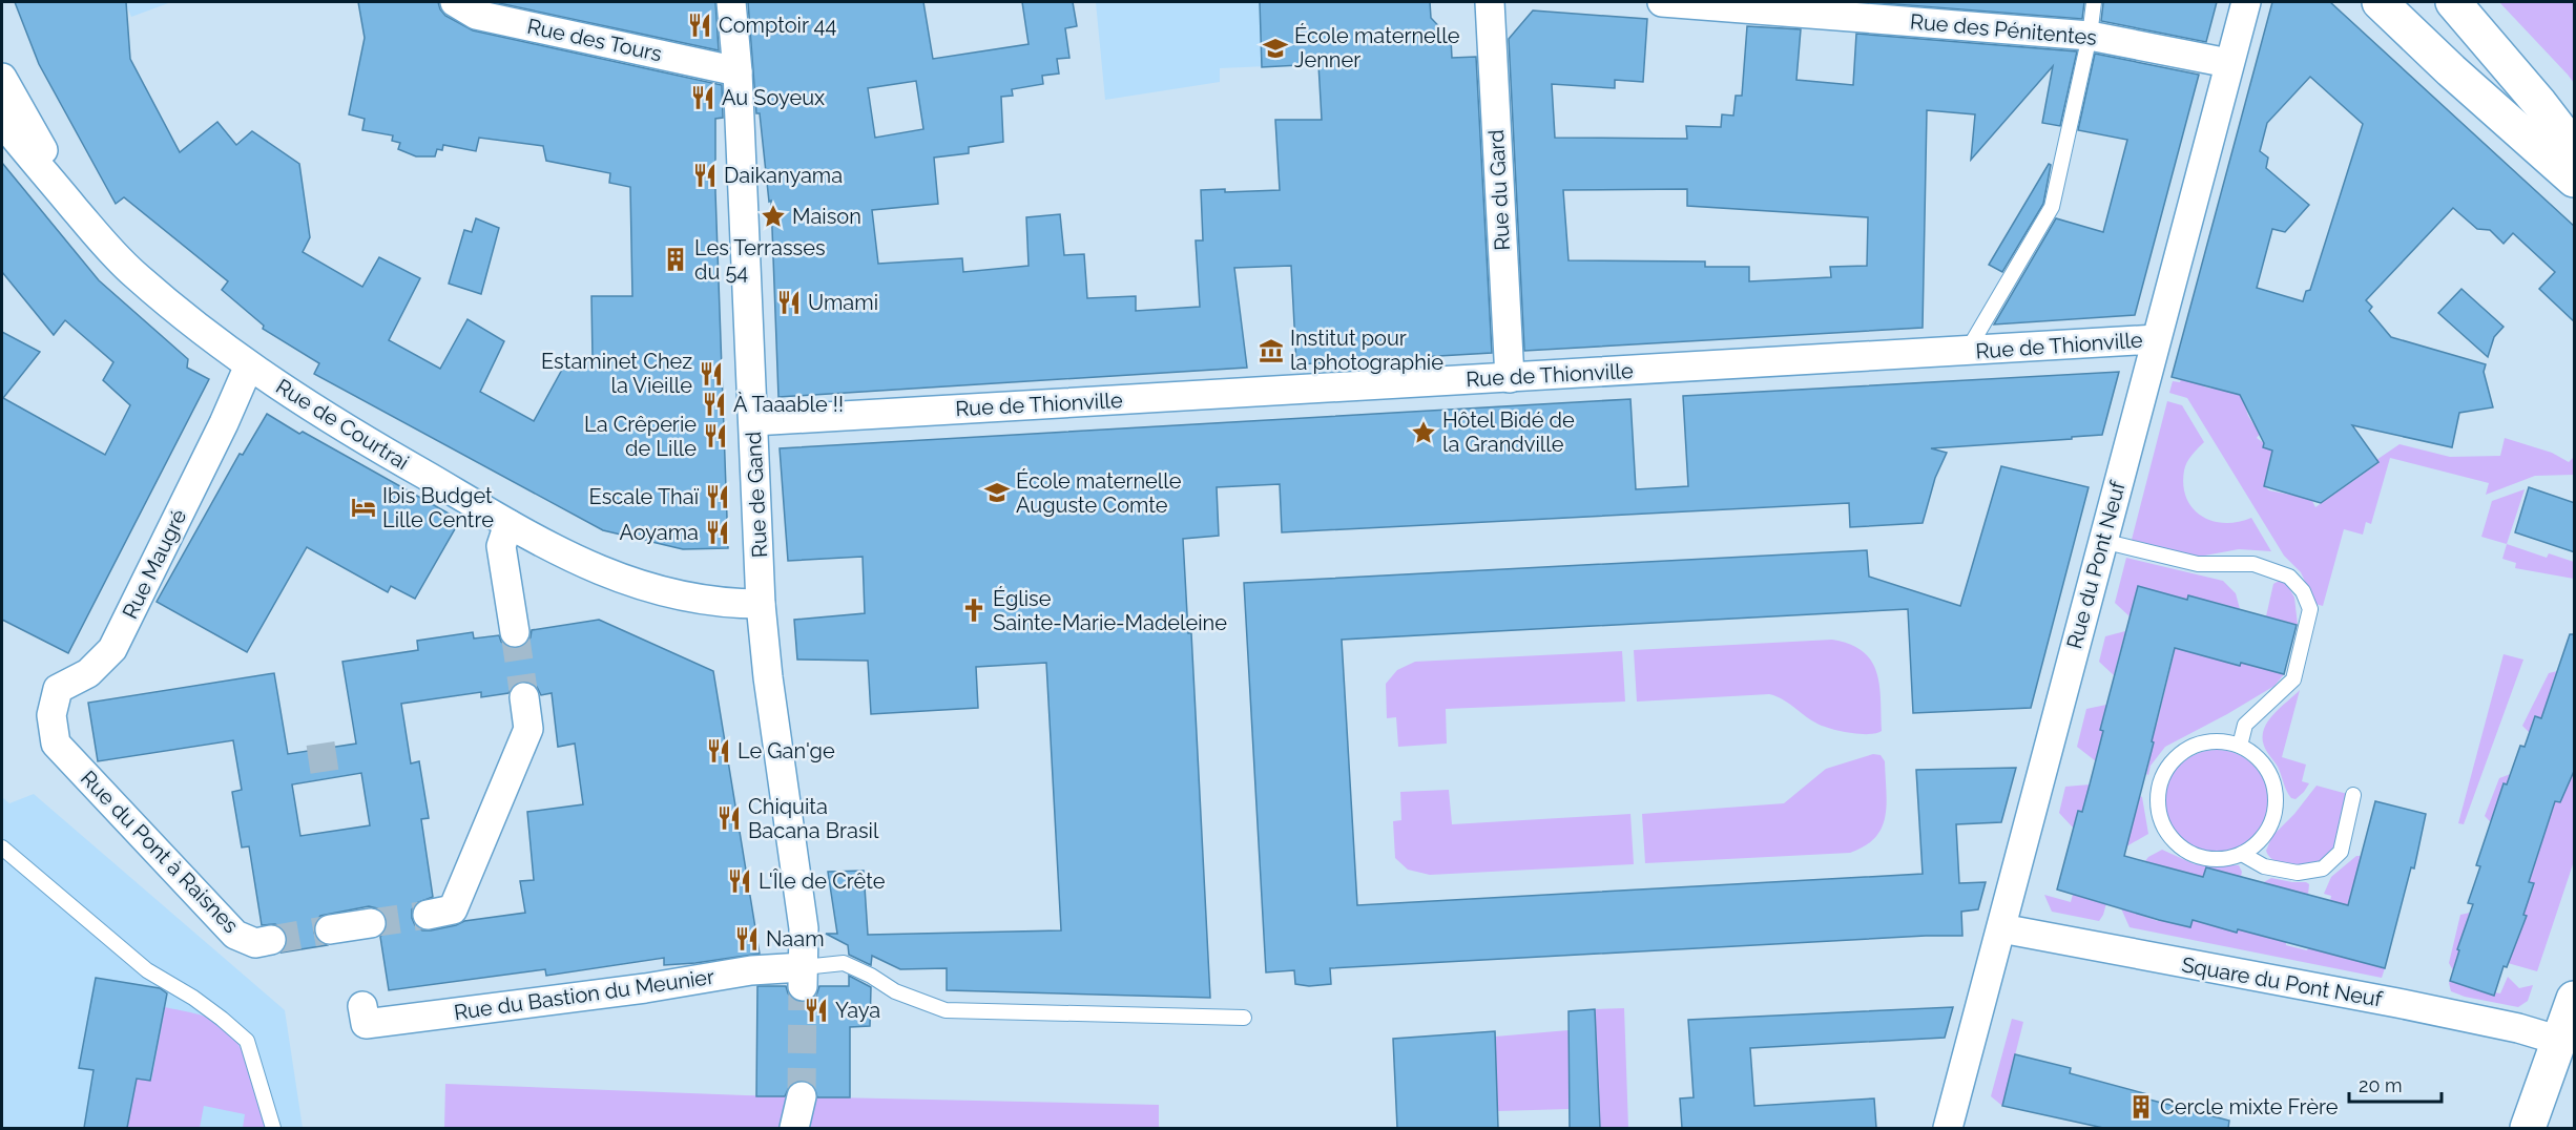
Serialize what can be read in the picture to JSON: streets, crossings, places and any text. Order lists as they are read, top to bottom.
{
  "streets": {
    "street": [
      "Rue des Pénitentes",
      "Rue des Tours",
      "Rue du Gard",
      "Rue de Thionville",
      "Rue de Courtrai",
      "Rue de Gand",
      "Rue Maugré",
      "Rue du Pont Neuf",
      "Rue du Pont à Raisnes",
      "Square du Pont Neuf",
      "Rue du Bastion du Meunier"
    ]
  },
  "crossings": [
    ["Rue des Pénitentes", "Rue du Pont Neuf"],
    ["Rue des Tours", "Rue de Gand"],
    ["Rue du Gard", "Rue de Thionville"],
    ["Rue de Thionville", "Rue de Gand"],
    ["Rue de Thionville", "Rue du Pont Neuf"],
    ["Rue de Courtrai", "Rue de Gand"],
    ["Rue de Courtrai", "Rue Maugré"],
    ["Rue de Gand", "Rue du Bastion du Meunier"],
    ["Rue Maugré", "Rue du Pont à Raisnes"],
    ["Rue du Pont Neuf", "Square du Pont Neuf"]
  ],
  "places": {
    "restaurant": [
      "Comptoir 44",
      "Au Soyeux",
      "Daikanyama",
      "Umami",
      "Estaminet Chez la Vieille",
      "À Taaable !!",
      "La Crêperie de Lille",
      "Escale Thaï",
      "Aoyama",
      "Le Gan'ge",
      "Chiquita Bacana Brasil",
      "L'Île de Crête",
      "Naam",
      "Yaya"
    ],
    "school or university": ["École maternelle Jenner", "École maternelle Auguste Comte"],
    "place": ["Maison", "Hôtel Bidé de la Grandville"],
    "building": ["Les Terrasses du 54", "Cercle mixte Frère"],
    "museum": ["Institut pour la photographie"],
    "hotel": ["Ibis Budget Lille Centre"],
    "church": ["Église Sainte-Marie-Madeleine"]
  },
  "scale_bar": "20 m"
}
